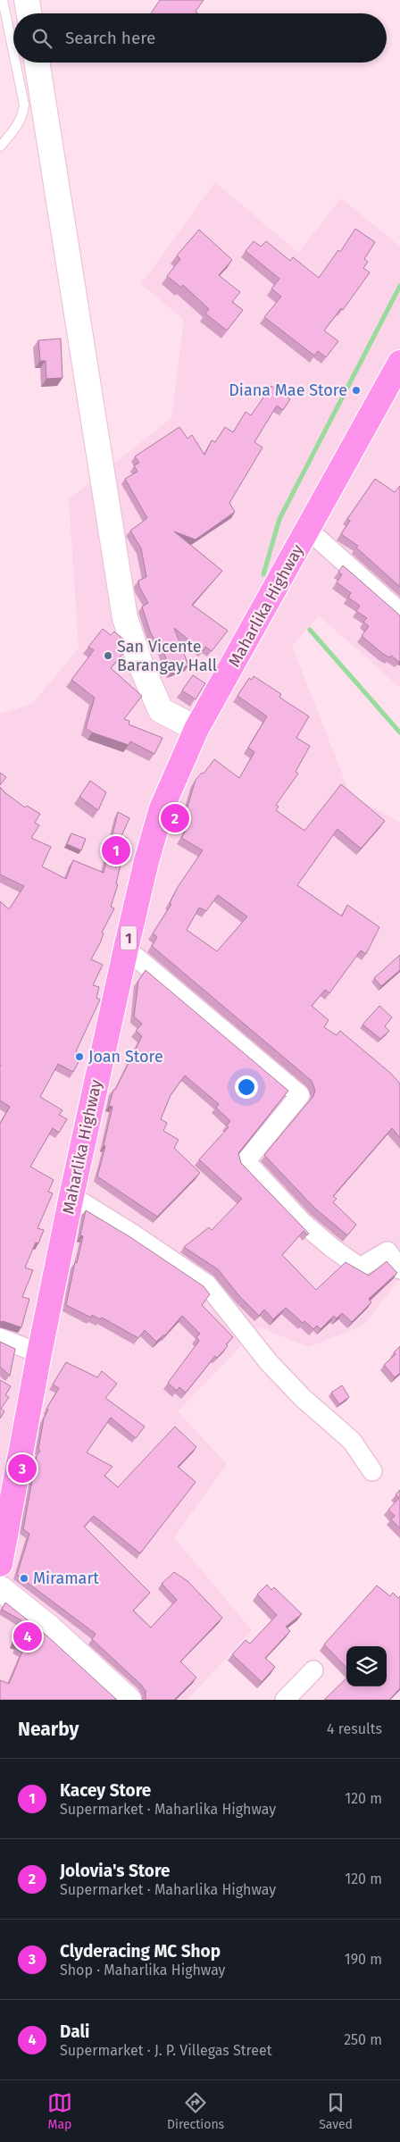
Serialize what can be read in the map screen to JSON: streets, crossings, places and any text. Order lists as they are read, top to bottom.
{
  "streets": {
    "highway": ["Maharlika Highway", "1"]
  },
  "places": [
    "Diana Mae Store",
    "San Vicente Barangay Hall",
    "Joan Store",
    "Miramart"
  ],
  "page": {
    "search": "Search here",
    "pins": [
      "2",
      "1",
      "3",
      "4"
    ],
    "heading": ["Nearby", "4 results"],
    "list": [
      {
        "mark": "1",
        "name": "Kacey Store",
        "note": "Supermarket · Maharlika Highway",
        "value": "120 m"
      },
      {
        "mark": "2",
        "name": "Jolovia's Store",
        "note": "Supermarket · Maharlika Highway",
        "value": "120 m"
      },
      {
        "mark": "3",
        "name": "Clyderacing MC Shop",
        "note": "Shop · Maharlika Highway",
        "value": "190 m"
      },
      {
        "mark": "4",
        "name": "Dali",
        "note": "Supermarket · J. P. Villegas Street",
        "value": "250 m"
      }
    ],
    "nav": ["Map", "Directions", "Saved"]
  }
}
